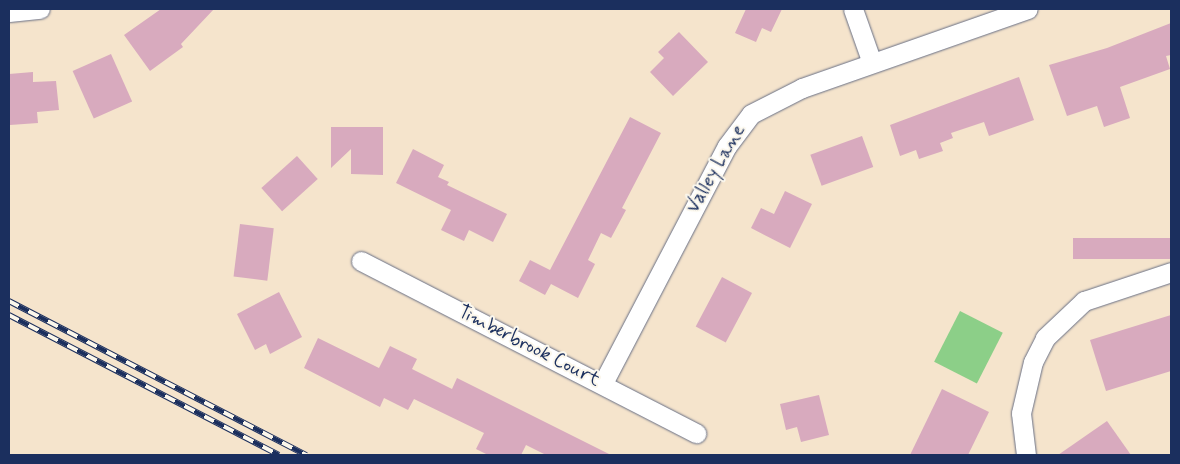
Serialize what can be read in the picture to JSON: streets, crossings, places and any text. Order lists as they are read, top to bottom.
{
  "streets": {
    "street": ["Valley Lane", "Timberbrook Court"]
  },
  "crossings": [
    ["Valley Lane", "Timberbrook Court"]
  ]
}
